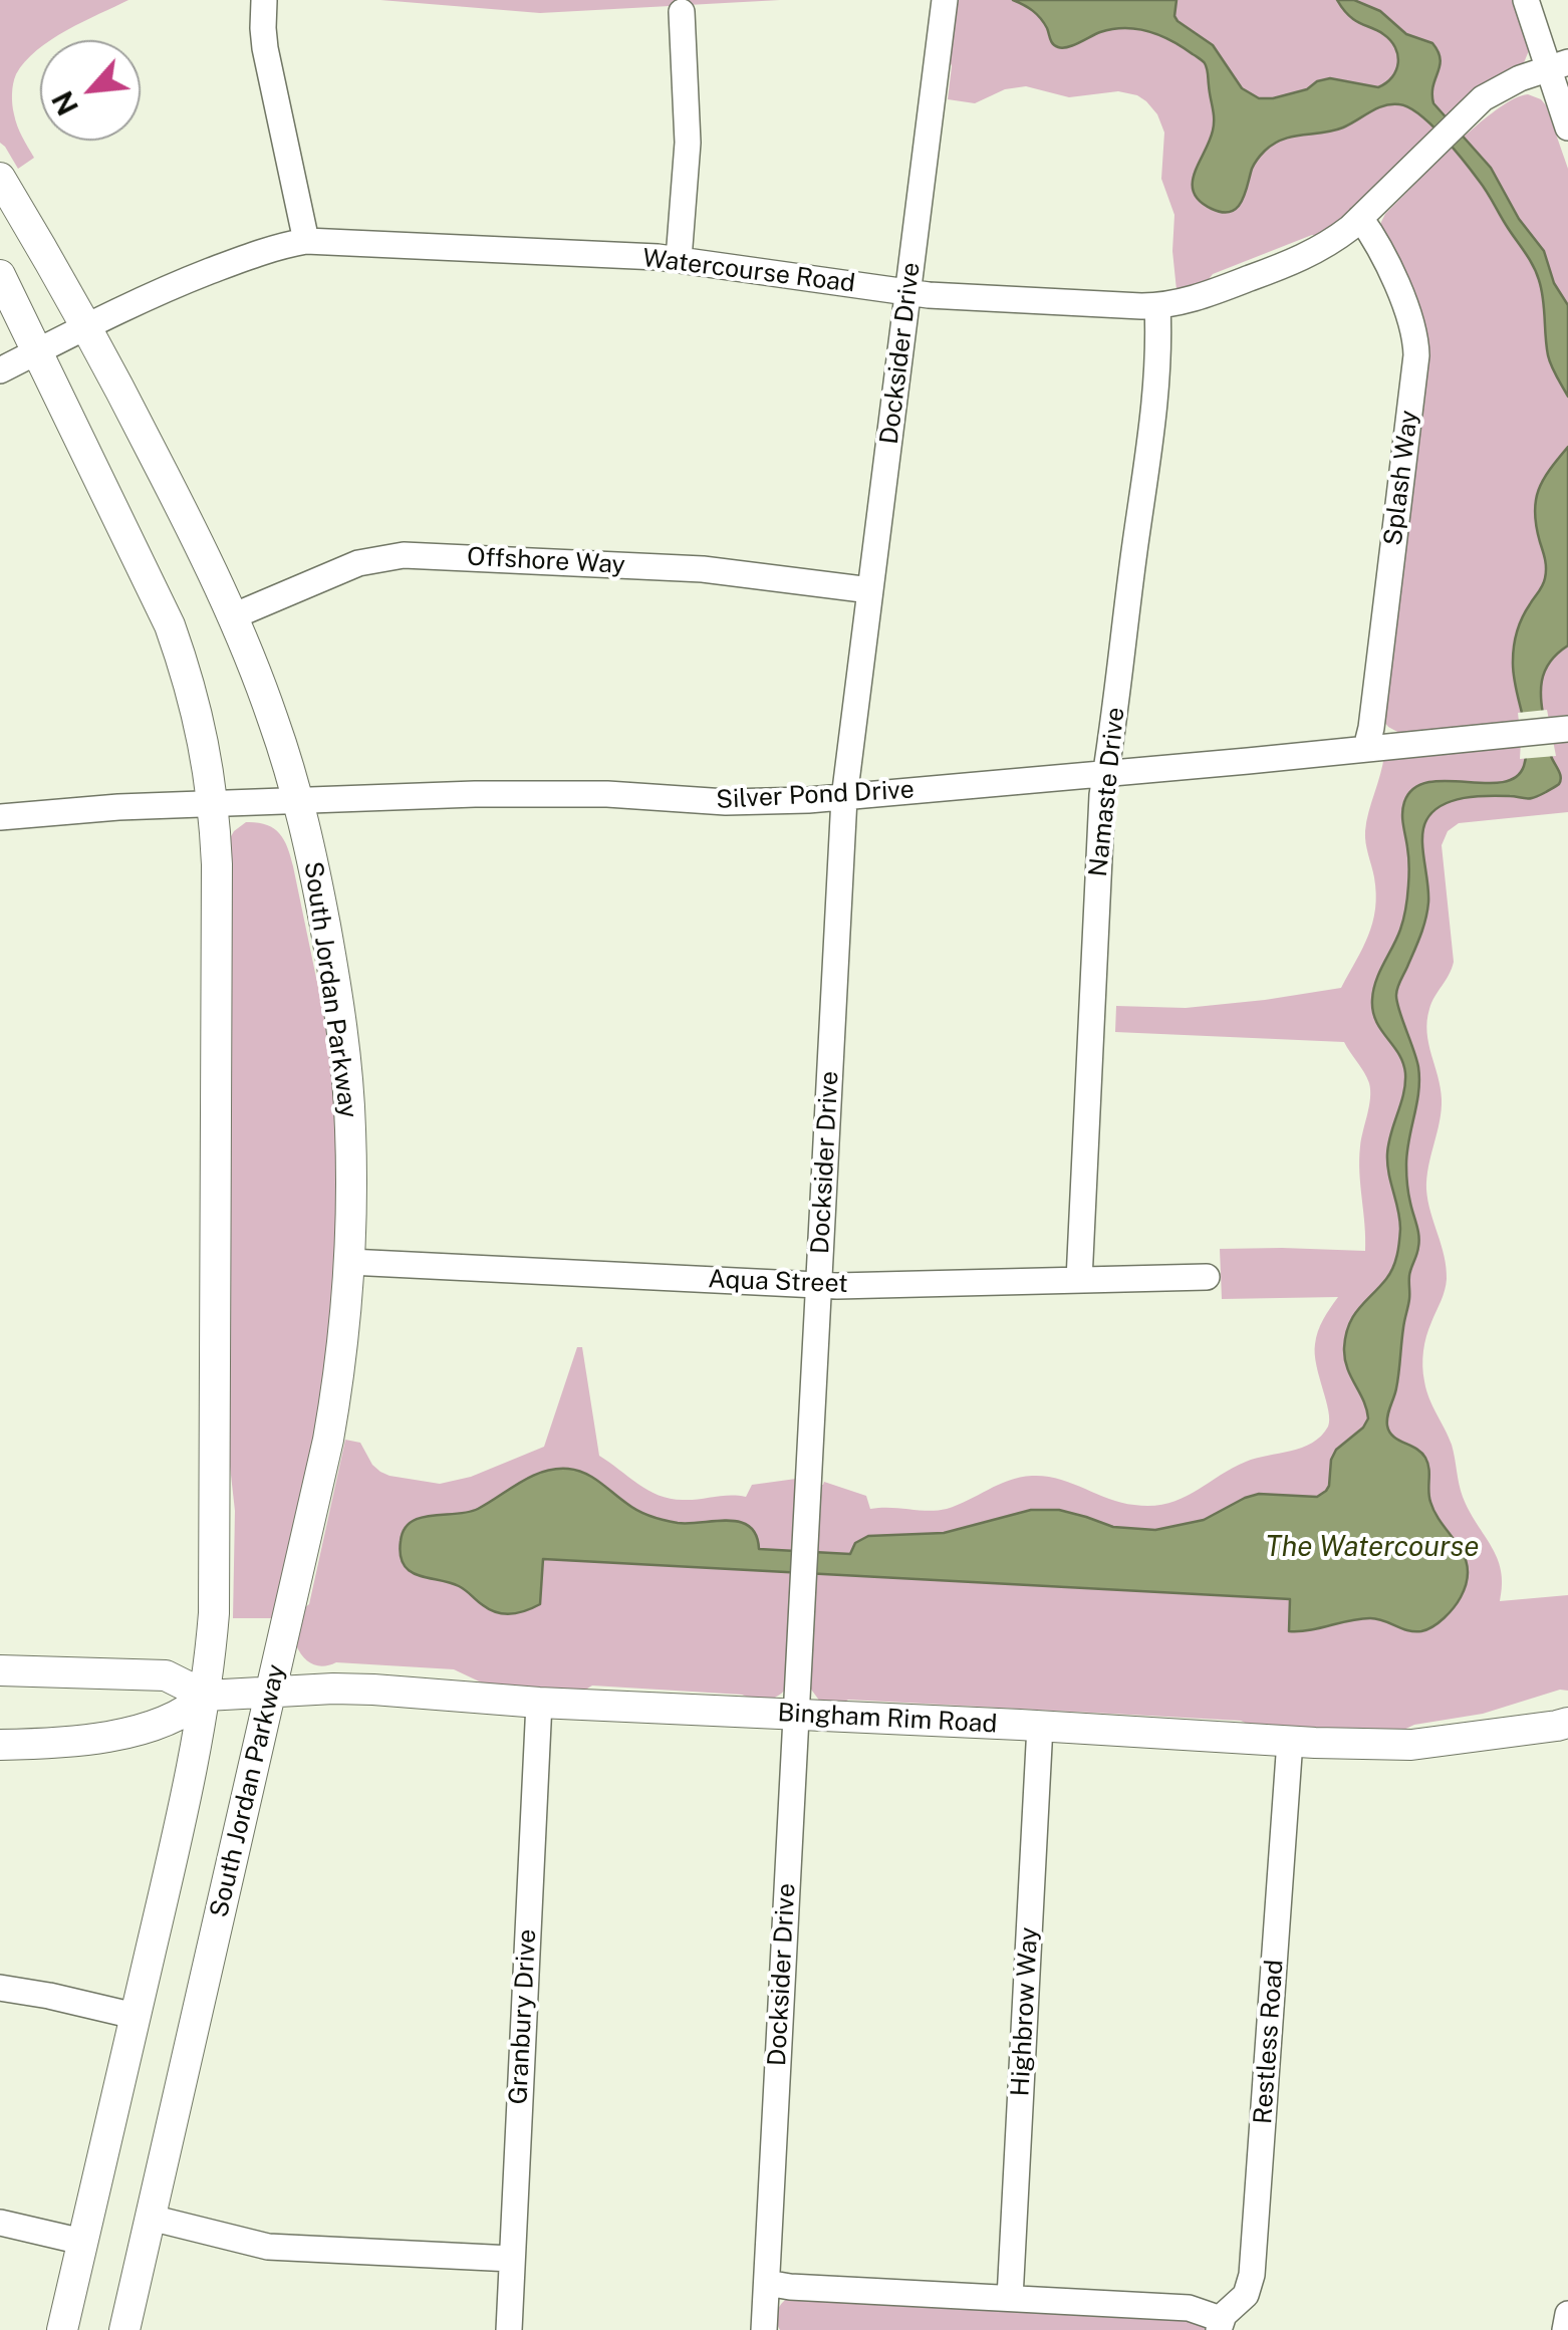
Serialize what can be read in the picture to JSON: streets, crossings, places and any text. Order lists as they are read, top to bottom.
{
  "streets": {
    "street": [
      "Watercourse Road",
      "Docksider Drive",
      "Splash Way",
      "Offshore Way",
      "Namaste Drive",
      "Silver Pond Drive",
      "South Jordan Parkway",
      "Aqua Street",
      "Bingham Rim Road",
      "Highbrow Way",
      "Granbury Drive",
      "Restless Road"
    ]
  },
  "crossings": [
    ["Watercourse Road", "Docksider Drive"],
    ["Watercourse Road", "Splash Way"],
    ["Watercourse Road", "Namaste Drive"],
    ["Watercourse Road", "South Jordan Parkway"],
    ["Docksider Drive", "Offshore Way"],
    ["Docksider Drive", "Silver Pond Drive"],
    ["Docksider Drive", "Aqua Street"],
    ["Docksider Drive", "Bingham Rim Road"],
    ["Splash Way", "Silver Pond Drive"],
    ["Offshore Way", "South Jordan Parkway"],
    ["Namaste Drive", "Silver Pond Drive"],
    ["Namaste Drive", "Aqua Street"],
    ["Silver Pond Drive", "South Jordan Parkway"],
    ["South Jordan Parkway", "Aqua Street"],
    ["South Jordan Parkway", "Bingham Rim Road"],
    ["Bingham Rim Road", "Highbrow Way"],
    ["Bingham Rim Road", "Granbury Drive"],
    ["Bingham Rim Road", "Restless Road"]
  ],
  "water": ["The Watercourse"],
  "north": "bottom left"
}
